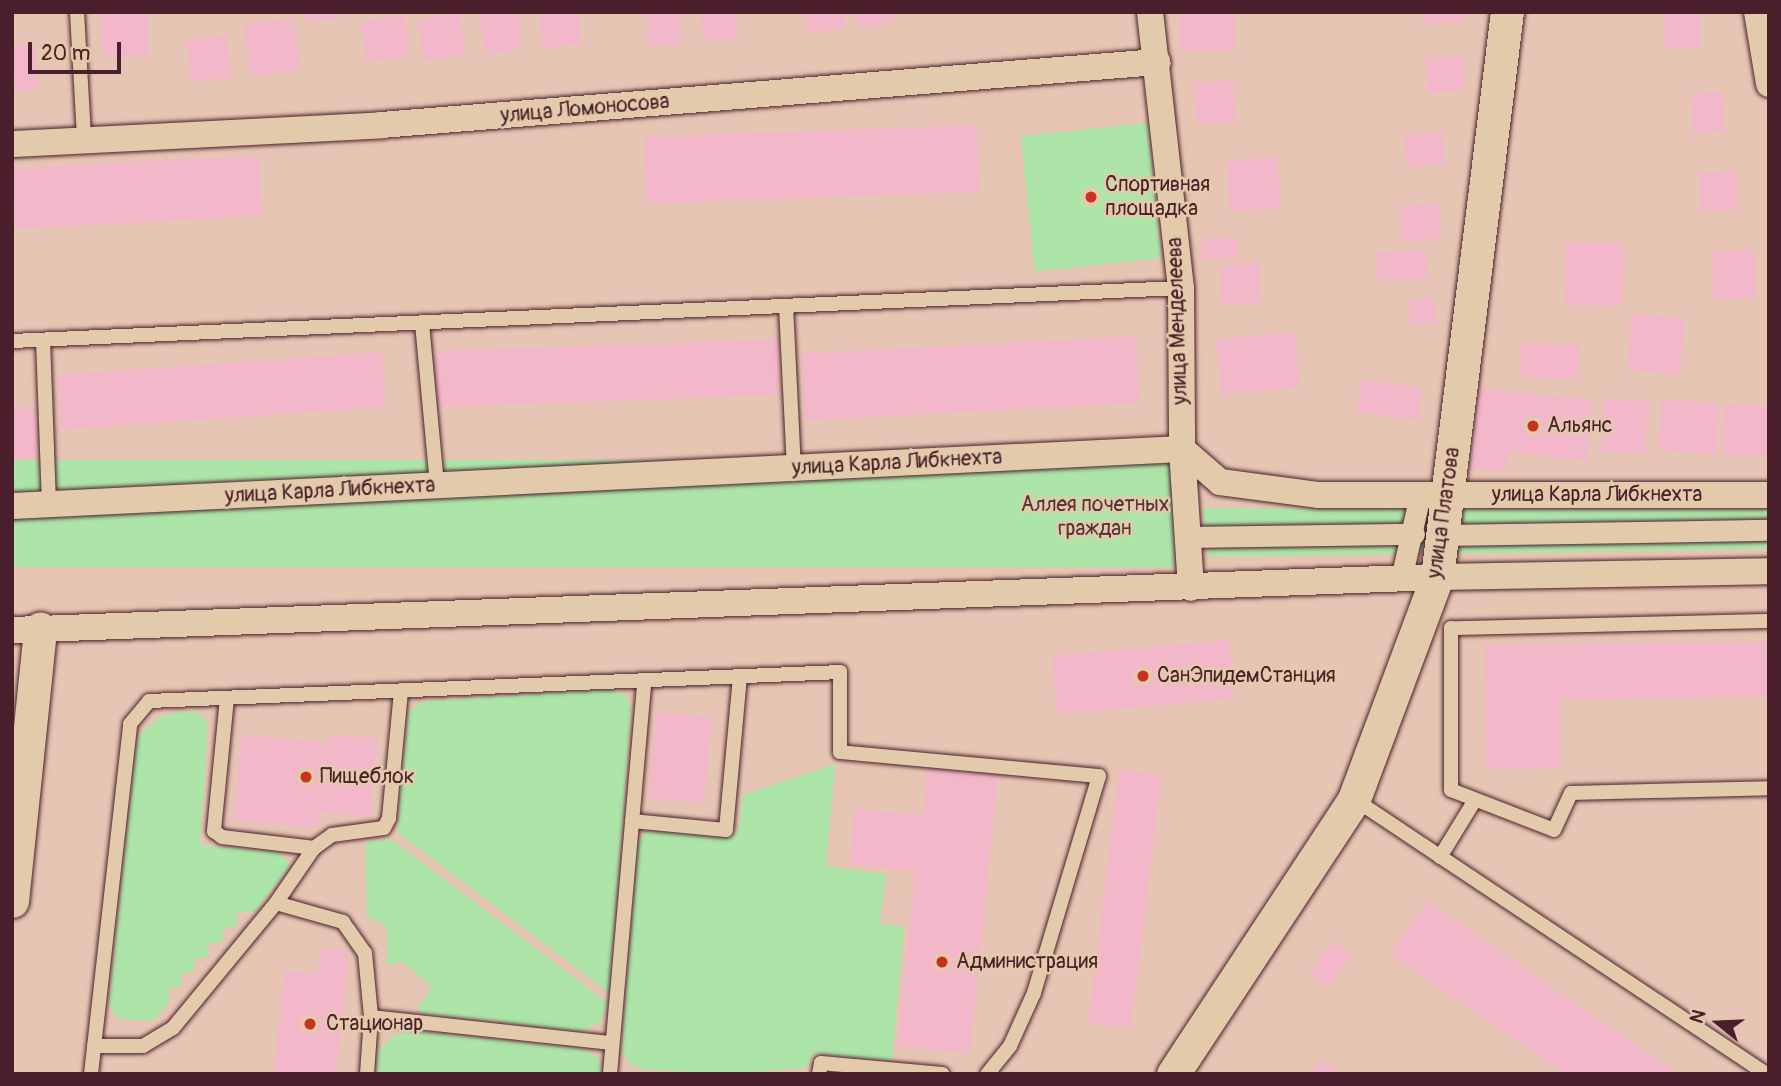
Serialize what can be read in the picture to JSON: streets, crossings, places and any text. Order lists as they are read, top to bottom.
{
  "streets": {
    "street": [
      "улица Ломоносова",
      "улица Менделеева",
      "улица Карла Либкнехта",
      "улица Платова"
    ]
  },
  "crossings": [
    ["улица Ломоносова", "улица Менделеева"],
    ["улица Менделеева", "улица Карла Либкнехта"],
    ["улица Карла Либкнехта", "улица Платова"]
  ],
  "parks": ["Аллея почетных граждан"],
  "places": [
    "Спортивная площадка",
    "Альянс",
    "СанЭпидемСтанция",
    "Пищеблок",
    "Администрация",
    "Стационар"
  ],
  "scale_bar": "20 m",
  "north": "left"
}
